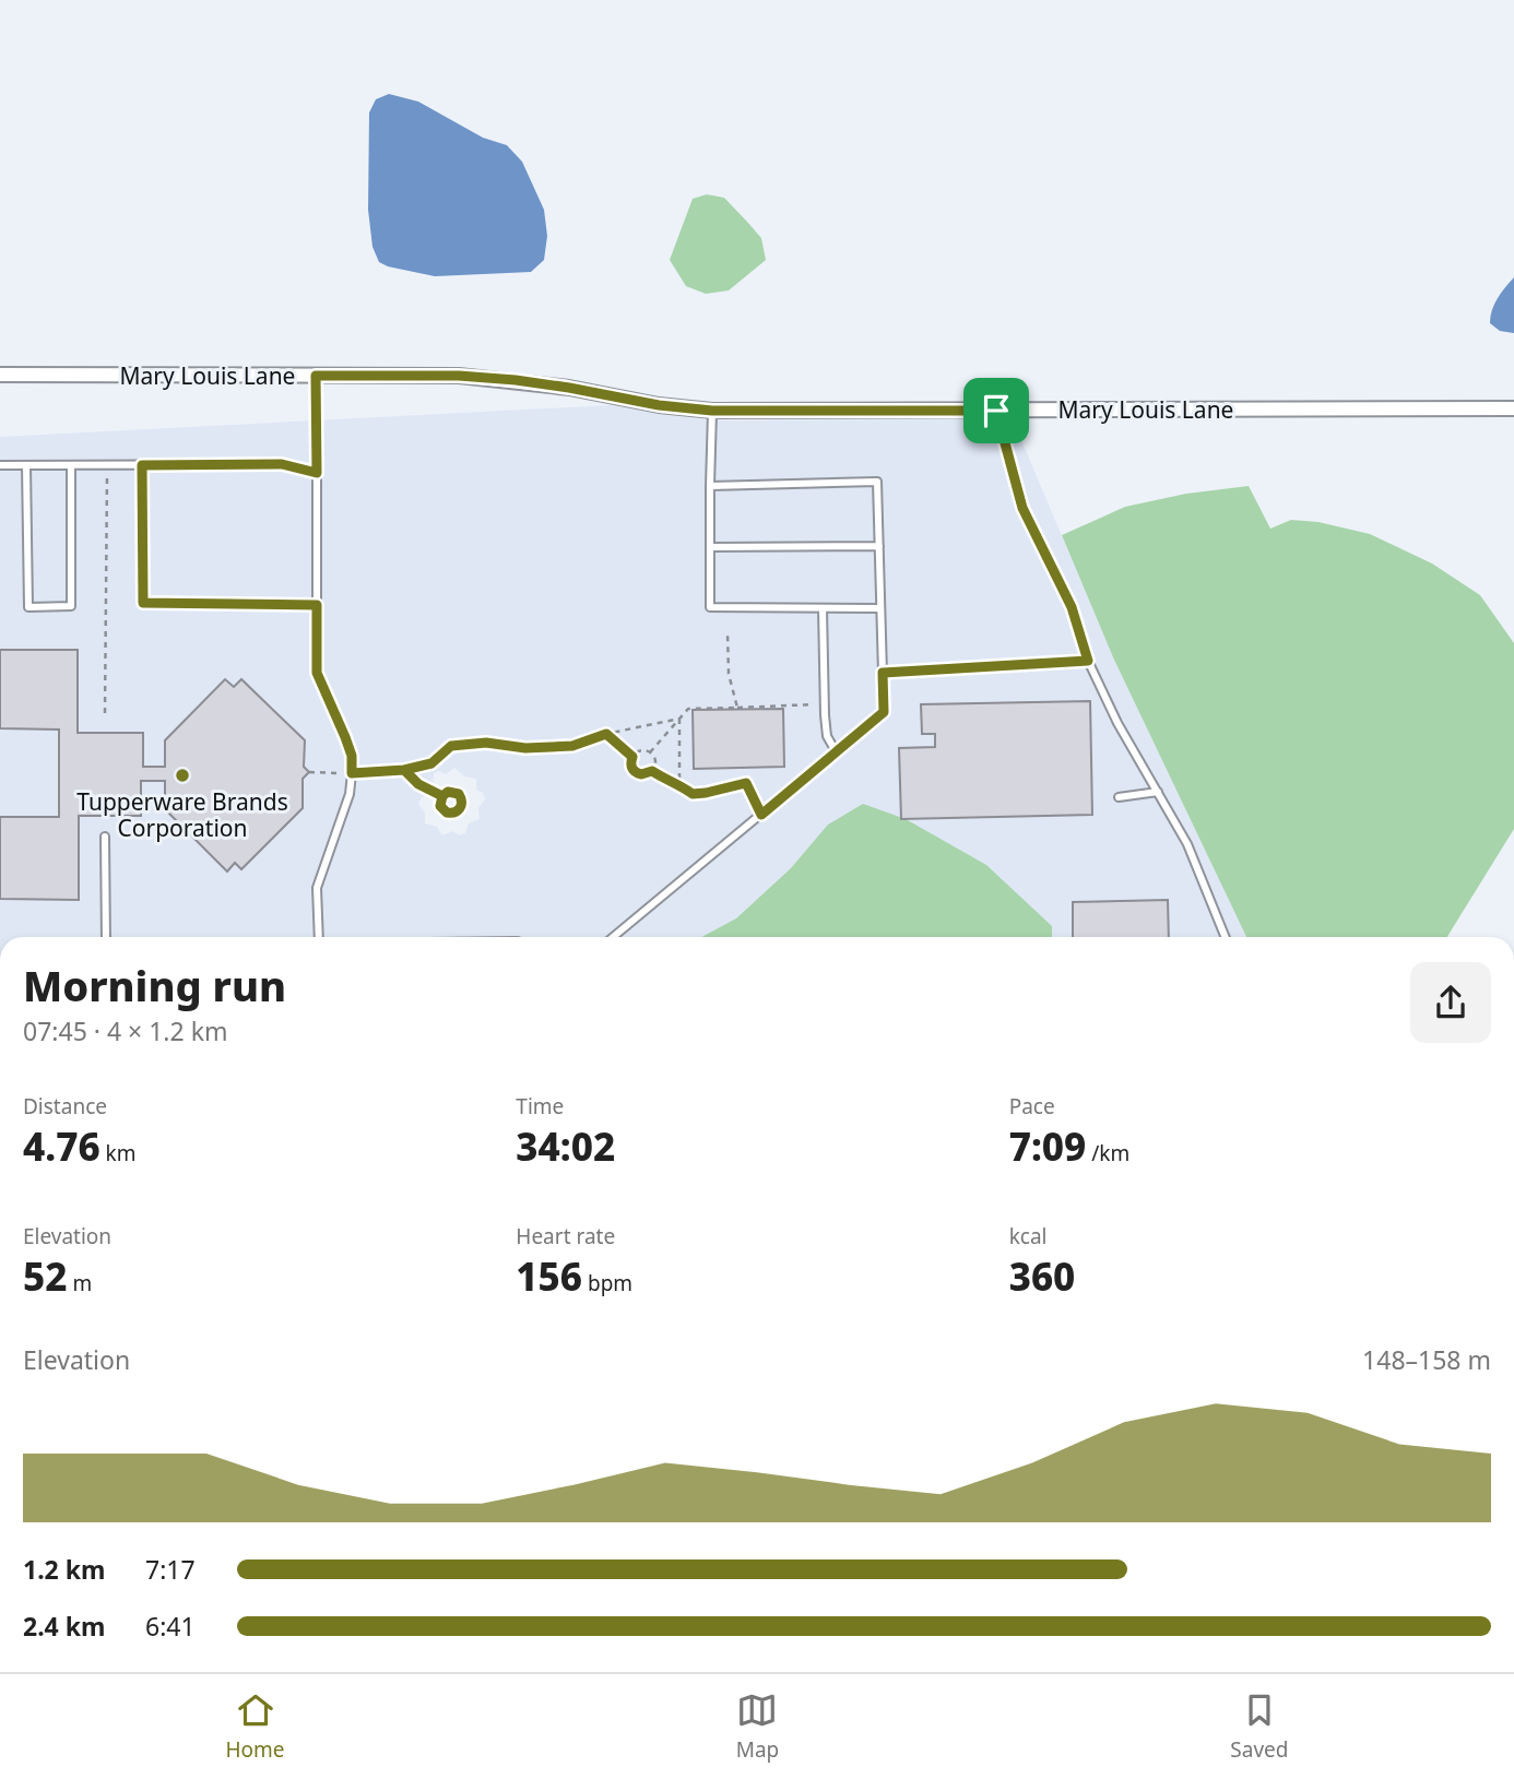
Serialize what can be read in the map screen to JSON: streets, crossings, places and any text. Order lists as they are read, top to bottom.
{
  "streets": {
    "street": ["Mary Louis Lane"]
  },
  "places": ["Tupperware Brands Corporation"],
  "page": {
    "heading": ["Morning run", "07:45 · 4 × 1.2 km"],
    "stats": [
      ["Distance", "4.76 km"],
      ["Time", "34:02"],
      ["Pace", "7:09 /km"],
      ["Elevation", "52 m"],
      ["Heart rate", "156 bpm"],
      ["kcal", "360"]
    ],
    "chart": ["Elevation", "148–158 m"],
    "list": [
      {
        "name": "1.2 km",
        "note": "7:17"
      },
      {
        "name": "2.4 km",
        "note": "6:41"
      }
    ],
    "tabs": ["Home", "Map", "Saved"]
  }
}
